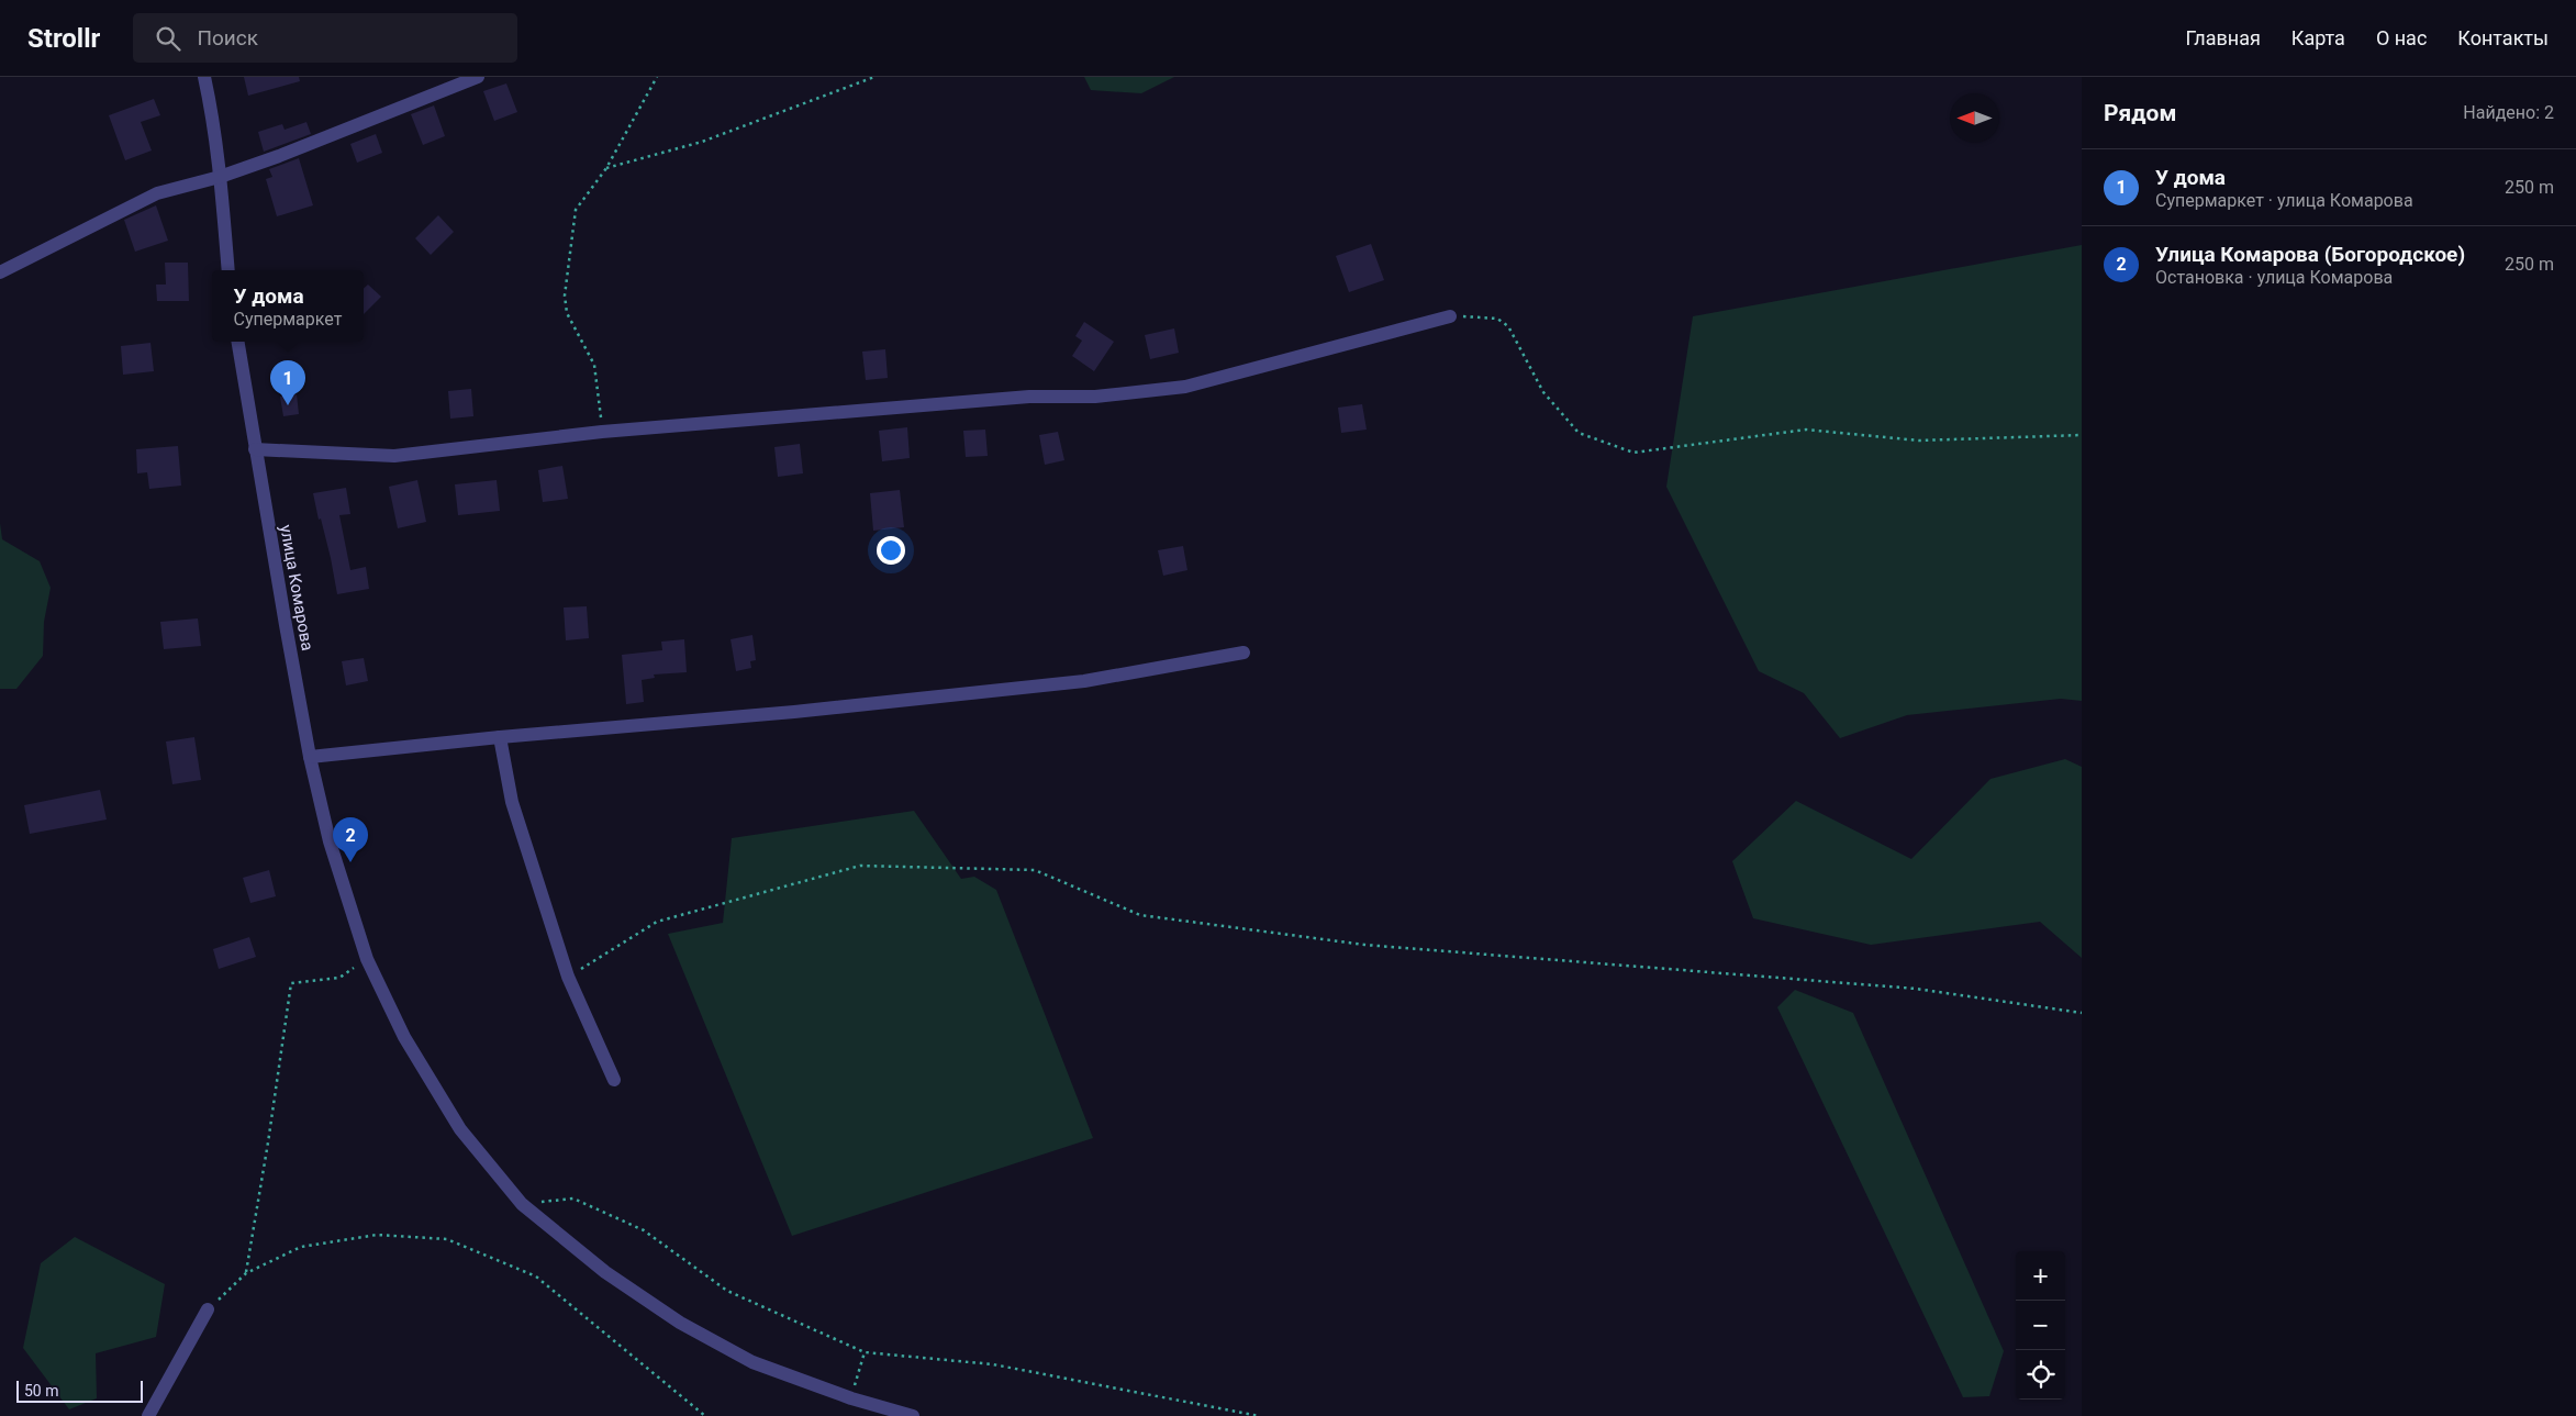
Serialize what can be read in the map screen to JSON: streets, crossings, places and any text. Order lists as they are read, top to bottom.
{
  "streets": {
    "street": ["улица Комарова"]
  },
  "scale_bar": "50 m",
  "north": "left",
  "page": {
    "header": "Strollr",
    "search": "Поиск",
    "nav": [
      "Главная",
      "Карта",
      "О нас",
      "Контакты"
    ],
    "heading": ["Рядом", "Найдено: 2"],
    "list": [
      {
        "mark": "1",
        "name": "У дома",
        "note": "Супермаркет · улица Комарова",
        "value": "250 m"
      },
      {
        "mark": "2",
        "name": "Улица Комарова (Богородское)",
        "note": "Остановка · улица Комарова",
        "value": "250 m"
      }
    ],
    "popup": ["У дома", "Супермаркет"],
    "pins": ["1", "2"],
    "map_buttons": ["+", "−"],
    "scale": "50 m"
  }
}
